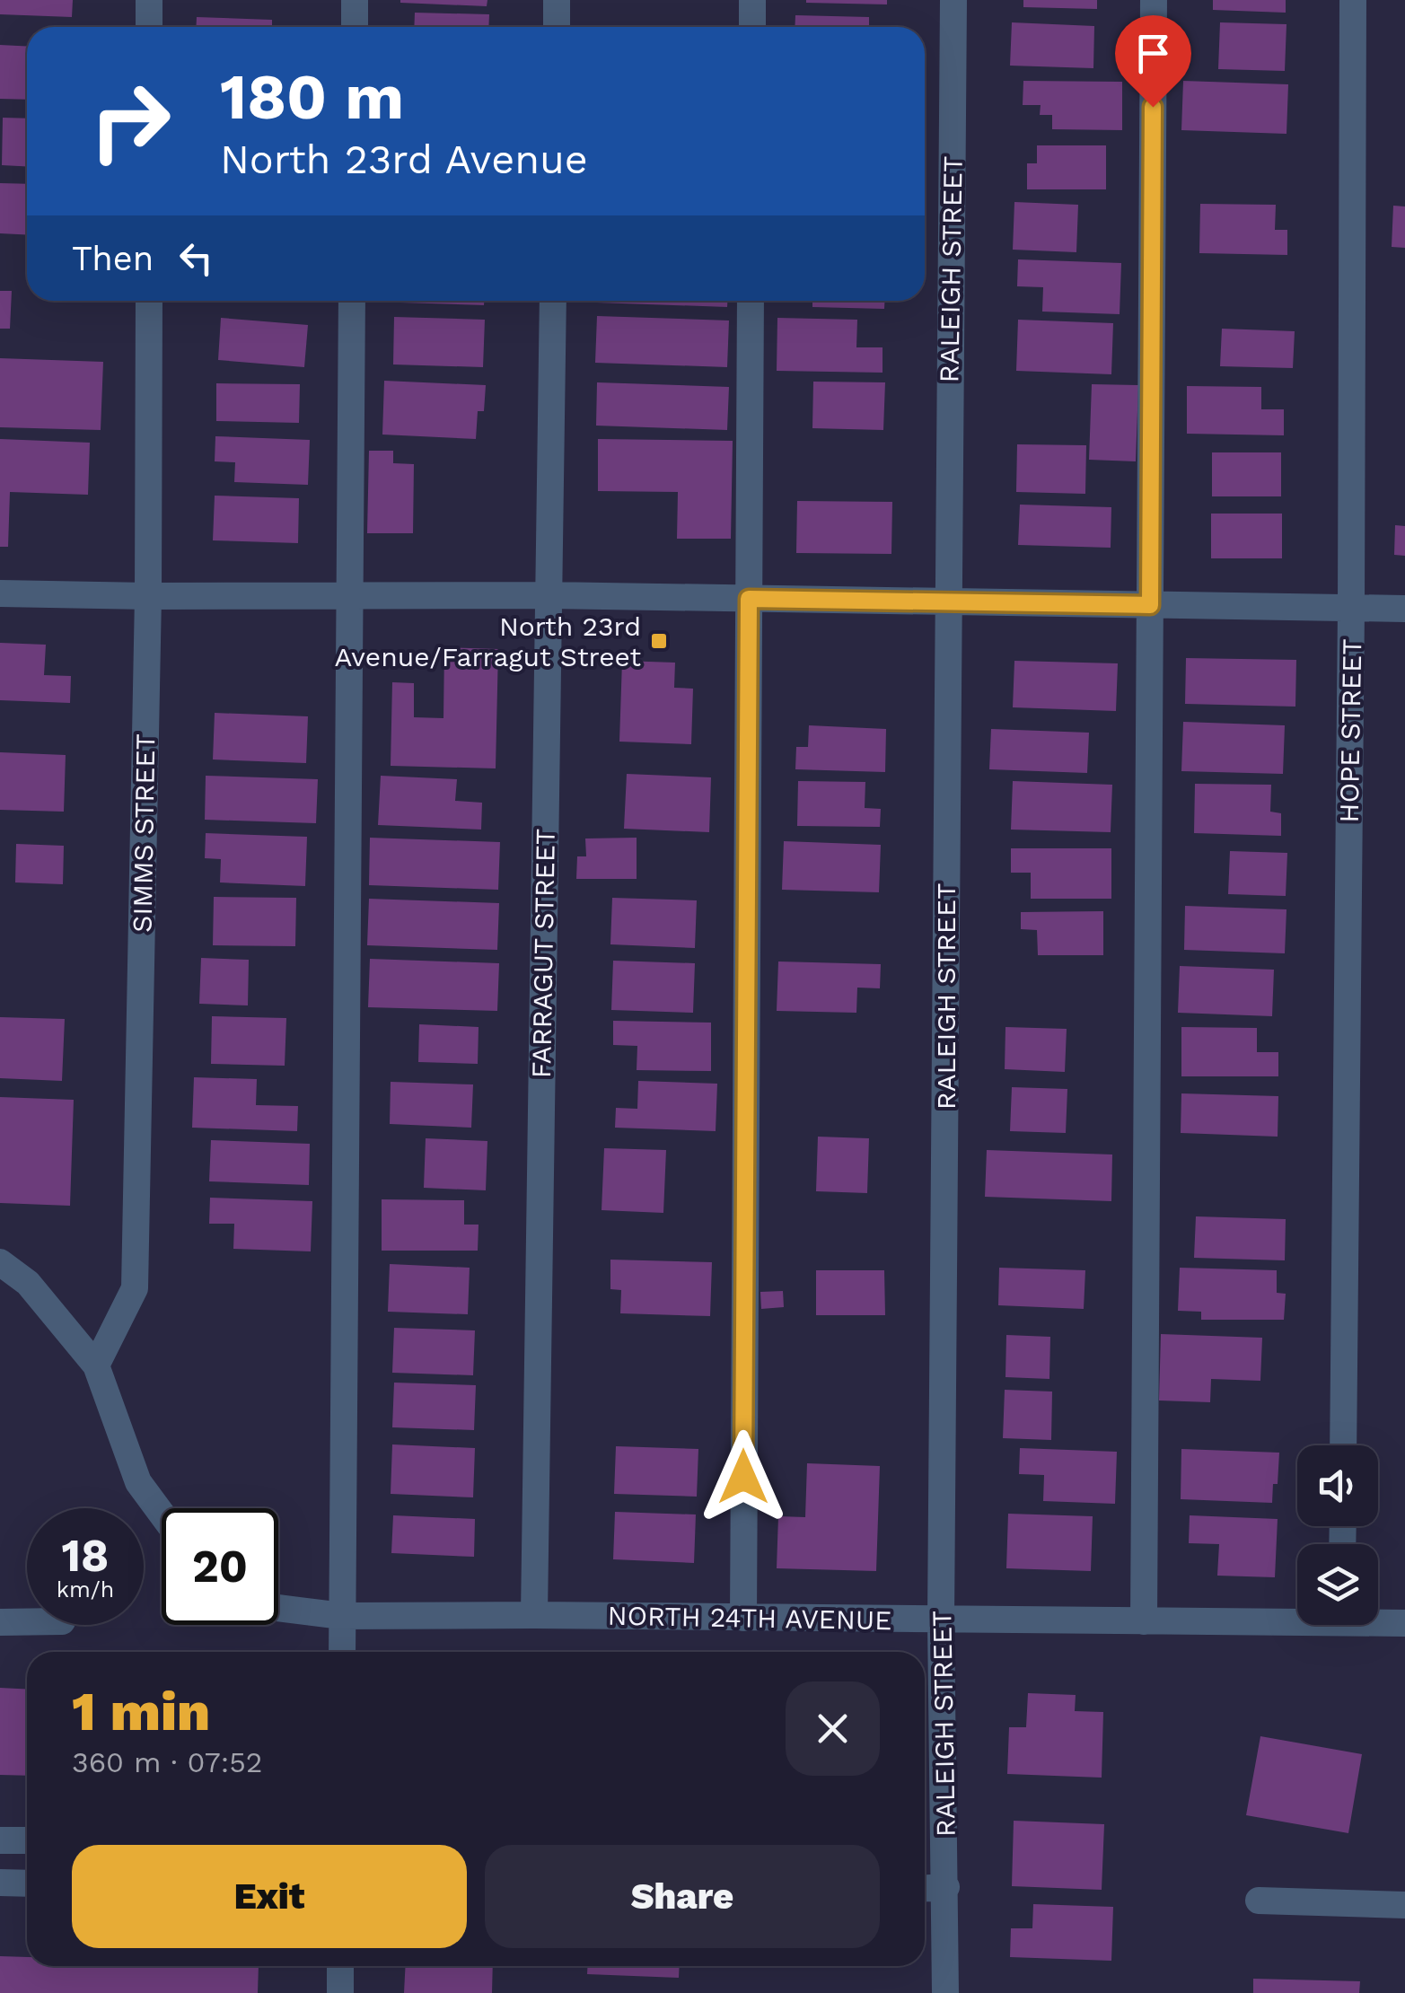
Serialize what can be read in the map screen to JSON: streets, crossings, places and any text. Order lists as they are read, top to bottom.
{
  "streets": {
    "street": [
      "RALEIGH STREET",
      "HOPE STREET",
      "SIMMS STREET",
      "FARRAGUT STREET",
      "NORTH 24TH AVENUE"
    ]
  },
  "crossings": [
    ["RALEIGH STREET", "NORTH 24TH AVENUE"],
    ["FARRAGUT STREET", "NORTH 24TH AVENUE"]
  ],
  "places": {
    "transit": ["North 23rd Avenue/Farragut Street"]
  },
  "page": {
    "turn": ["180 m", "North 23rd Avenue"],
    "then": "Then",
    "speed": "18 km/h",
    "limit": "20",
    "heading": ["1 min", "360 m · 07:52"],
    "buttons": ["Exit", "Share"]
  }
}
